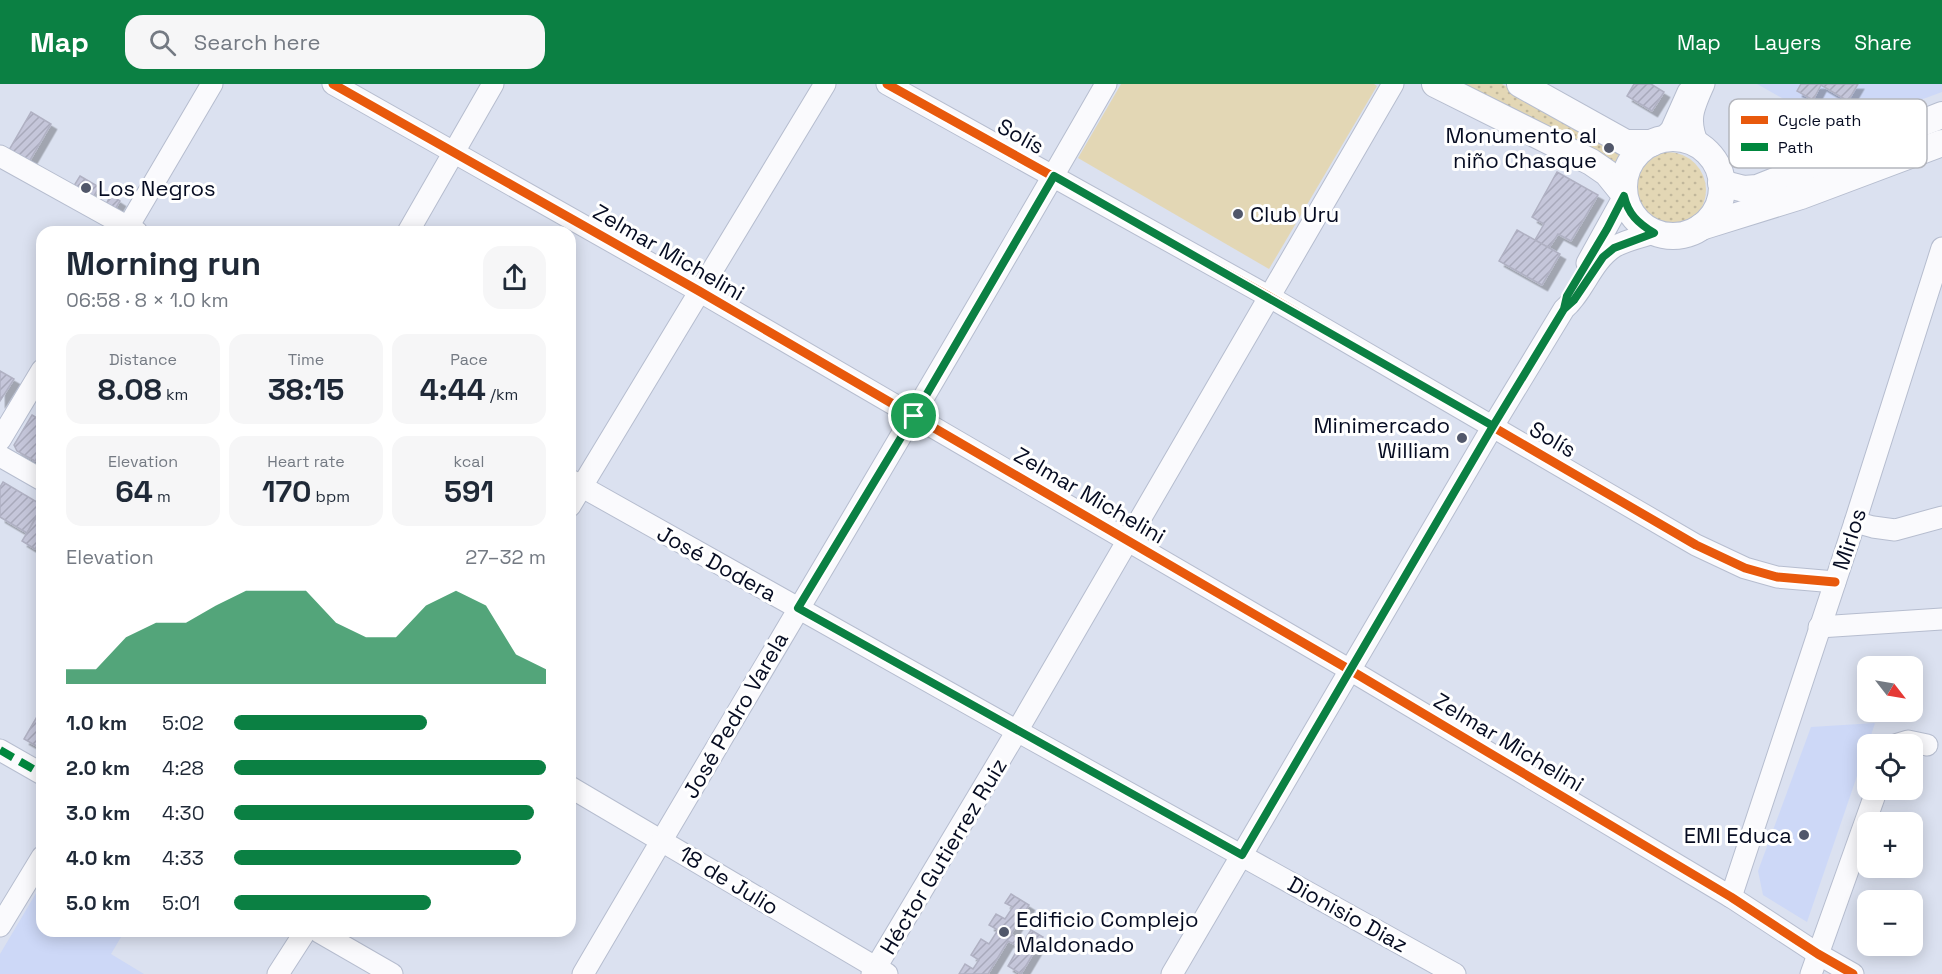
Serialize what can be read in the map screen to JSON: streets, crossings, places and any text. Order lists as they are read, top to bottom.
{
  "streets": {
    "street": [
      "Solís",
      "Zelmar Michelini",
      "Mirlos",
      "José Dodera",
      "José Pedro Varela",
      "Héctor Gutierrez Ruiz",
      "18 de Julio",
      "Dionisio Diaz"
    ]
  },
  "crossings": [
    ["Solís", "Mirlos"],
    ["Solís", "José Pedro Varela"],
    ["Solís", "Héctor Gutierrez Ruiz"],
    ["Zelmar Michelini", "Mirlos"],
    ["Zelmar Michelini", "José Pedro Varela"],
    ["Zelmar Michelini", "Héctor Gutierrez Ruiz"],
    ["José Dodera", "José Pedro Varela"],
    ["José Dodera", "Héctor Gutierrez Ruiz"],
    ["José Dodera", "Dionisio Diaz"],
    ["José Pedro Varela", "18 de Julio"],
    ["Héctor Gutierrez Ruiz", "18 de Julio"]
  ],
  "places": [
    "Monumento al niño Chasque",
    "Los Negros",
    "Club Uru",
    "Minimercado William",
    "EMI Educa",
    "Edificio Complejo Maldonado"
  ],
  "legend": ["Cycle path", "Path"],
  "north": "bottom right",
  "page": {
    "header": "Map",
    "search": "Search here",
    "nav": ["Map", "Layers", "Share"],
    "heading": ["Morning run", "06:58 · 8 × 1.0 km"],
    "stats": [
      ["Distance", "8.08 km"],
      ["Time", "38:15"],
      ["Pace", "4:44 /km"],
      ["Elevation", "64 m"],
      ["Heart rate", "170 bpm"],
      ["kcal", "591"]
    ],
    "chart": ["Elevation", "27–32 m"],
    "map_buttons": ["+", "−"],
    "list": [
      {
        "name": "1.0 km",
        "note": "5:02"
      },
      {
        "name": "2.0 km",
        "note": "4:28"
      },
      {
        "name": "3.0 km",
        "note": "4:30"
      },
      {
        "name": "4.0 km",
        "note": "4:33"
      },
      {
        "name": "5.0 km",
        "note": "5:01"
      }
    ]
  }
}
